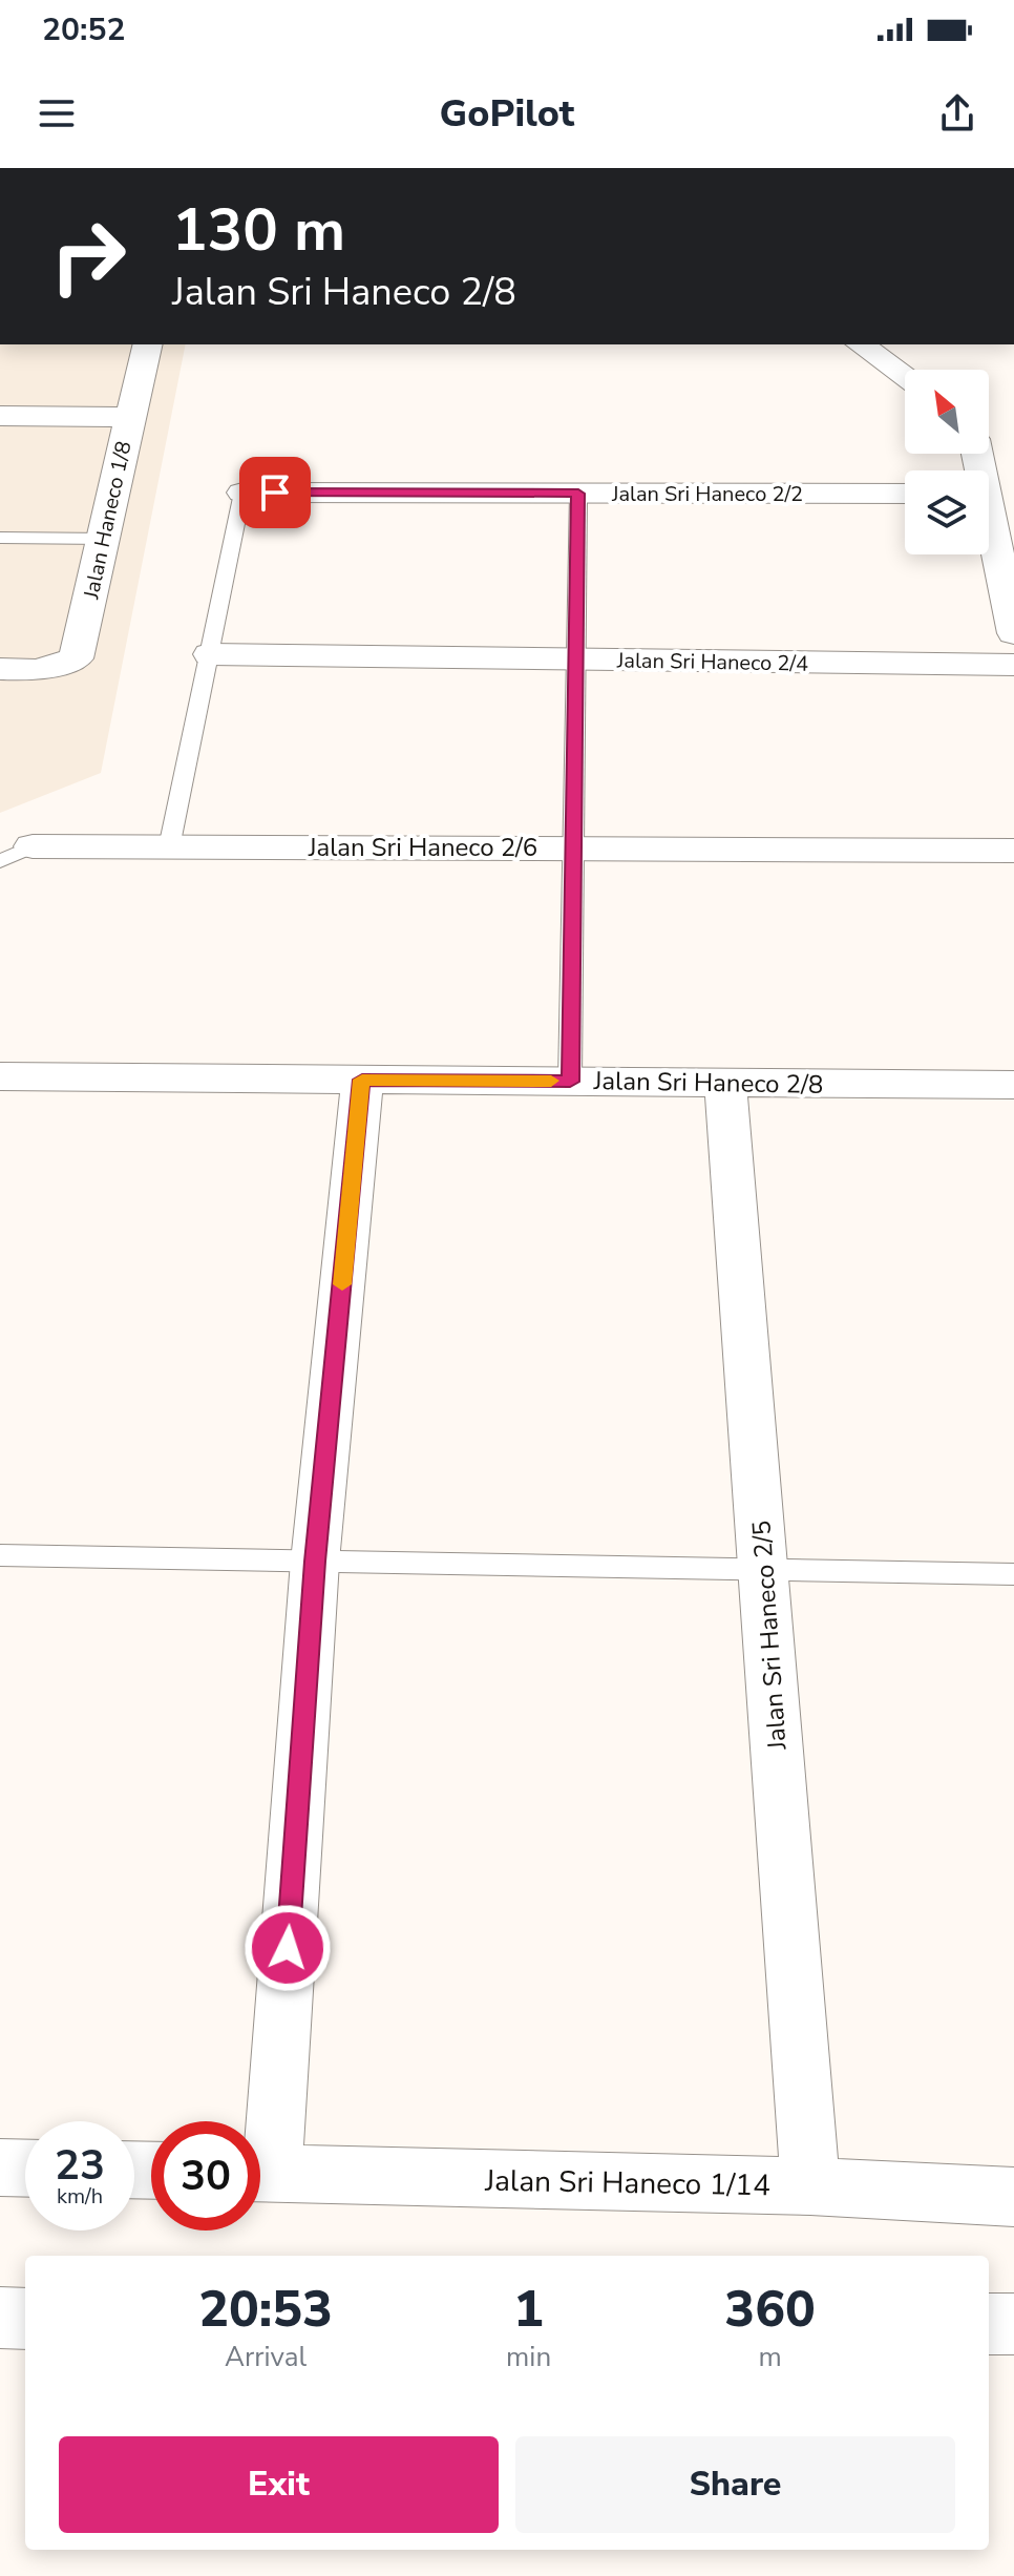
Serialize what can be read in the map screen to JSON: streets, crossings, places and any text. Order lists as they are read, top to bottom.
{
  "streets": {
    "street": [
      "Jalan Sri Haneco 2/2",
      "Jalan Haneco 1/8",
      "Jalan Sri Haneco 2/4",
      "Jalan Sri Haneco 2/6",
      "Jalan Sri Haneco 2/8",
      "Jalan Sri Haneco 2/5",
      "Jalan Sri Haneco 1/14"
    ]
  },
  "crossings": [
    ["Jalan Sri Haneco 2/8", "Jalan Sri Haneco 2/5"],
    ["Jalan Sri Haneco 2/5", "Jalan Sri Haneco 1/14"]
  ],
  "north": "top left",
  "page": {
    "status": "20:52",
    "header": "GoPilot",
    "turn": ["130 m", "Jalan Sri Haneco 2/8"],
    "speed": "23 km/h",
    "limit": "30",
    "eta": [
      "20:53",
      "Arrival",
      "1",
      "min",
      "360",
      "m"
    ],
    "buttons": ["Exit", "Share"]
  }
}
